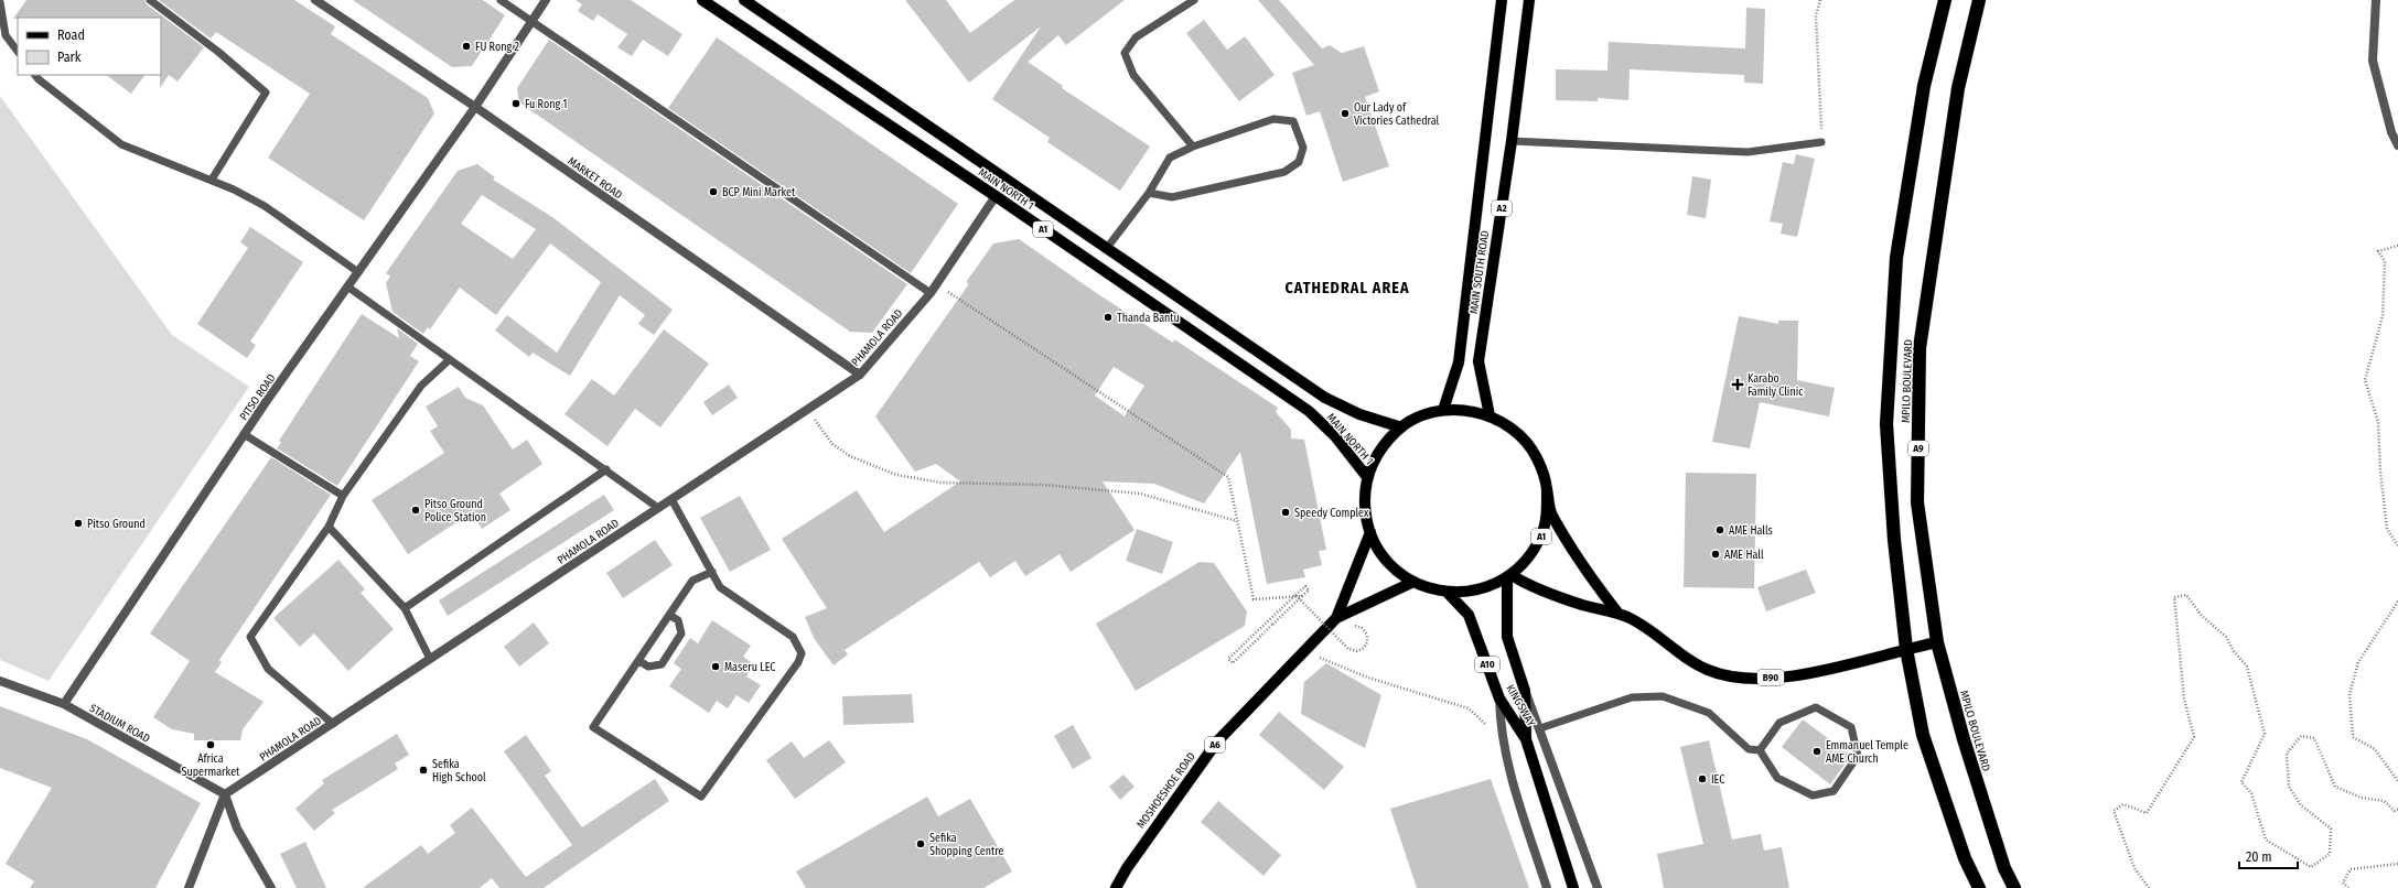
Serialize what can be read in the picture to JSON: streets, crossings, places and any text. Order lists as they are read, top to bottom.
{
  "streets": {
    "highway": ["MPILO BOULEVARD", "A9"],
    "main road": [
      "MAIN NORTH 1",
      "A2",
      "A1",
      "MAIN SOUTH ROAD",
      "A10",
      "B90",
      "KINGSWAY",
      "A6",
      "MOSHOESHOE ROAD"
    ],
    "street": [
      "MARKET ROAD",
      "PHAMOLA ROAD",
      "PITSO ROAD",
      "STADIUM ROAD"
    ]
  },
  "crossings": [
    ["MARKET ROAD", "PHAMOLA ROAD"],
    ["MARKET ROAD", "PITSO ROAD"],
    ["MAIN NORTH 1", "A1"],
    ["MAIN NORTH 1", "PHAMOLA ROAD"],
    ["A1", "MAIN SOUTH ROAD"],
    ["A1", "B90"],
    ["A1", "KINGSWAY"],
    ["A1", "MOSHOESHOE ROAD"],
    ["PHAMOLA ROAD", "STADIUM ROAD"],
    ["MPILO BOULEVARD", "B90"],
    ["PITSO ROAD", "STADIUM ROAD"],
    ["B90", "KINGSWAY"]
  ],
  "districts": ["CATHEDRAL AREA"],
  "places": {
    "other": [
      "FU Rong 2",
      "Fu Rong 1",
      "Our Lady of Victories Cathedral",
      "BCP Mini Market",
      "Thanda Bantu",
      "Pitso Ground Police Station",
      "Speedy Complex",
      "Pitso Ground",
      "AME Halls",
      "AME Hall",
      "Maseru LEC",
      "Africa Supermarket",
      "Emmanuel Temple AME Church",
      "Sefika High School",
      "IEC",
      "Sefika Shopping Centre"
    ],
    "health": ["Karabo Family Clinic"]
  },
  "legend": ["Road", "Park"],
  "scale_bar": "20 m"
}
